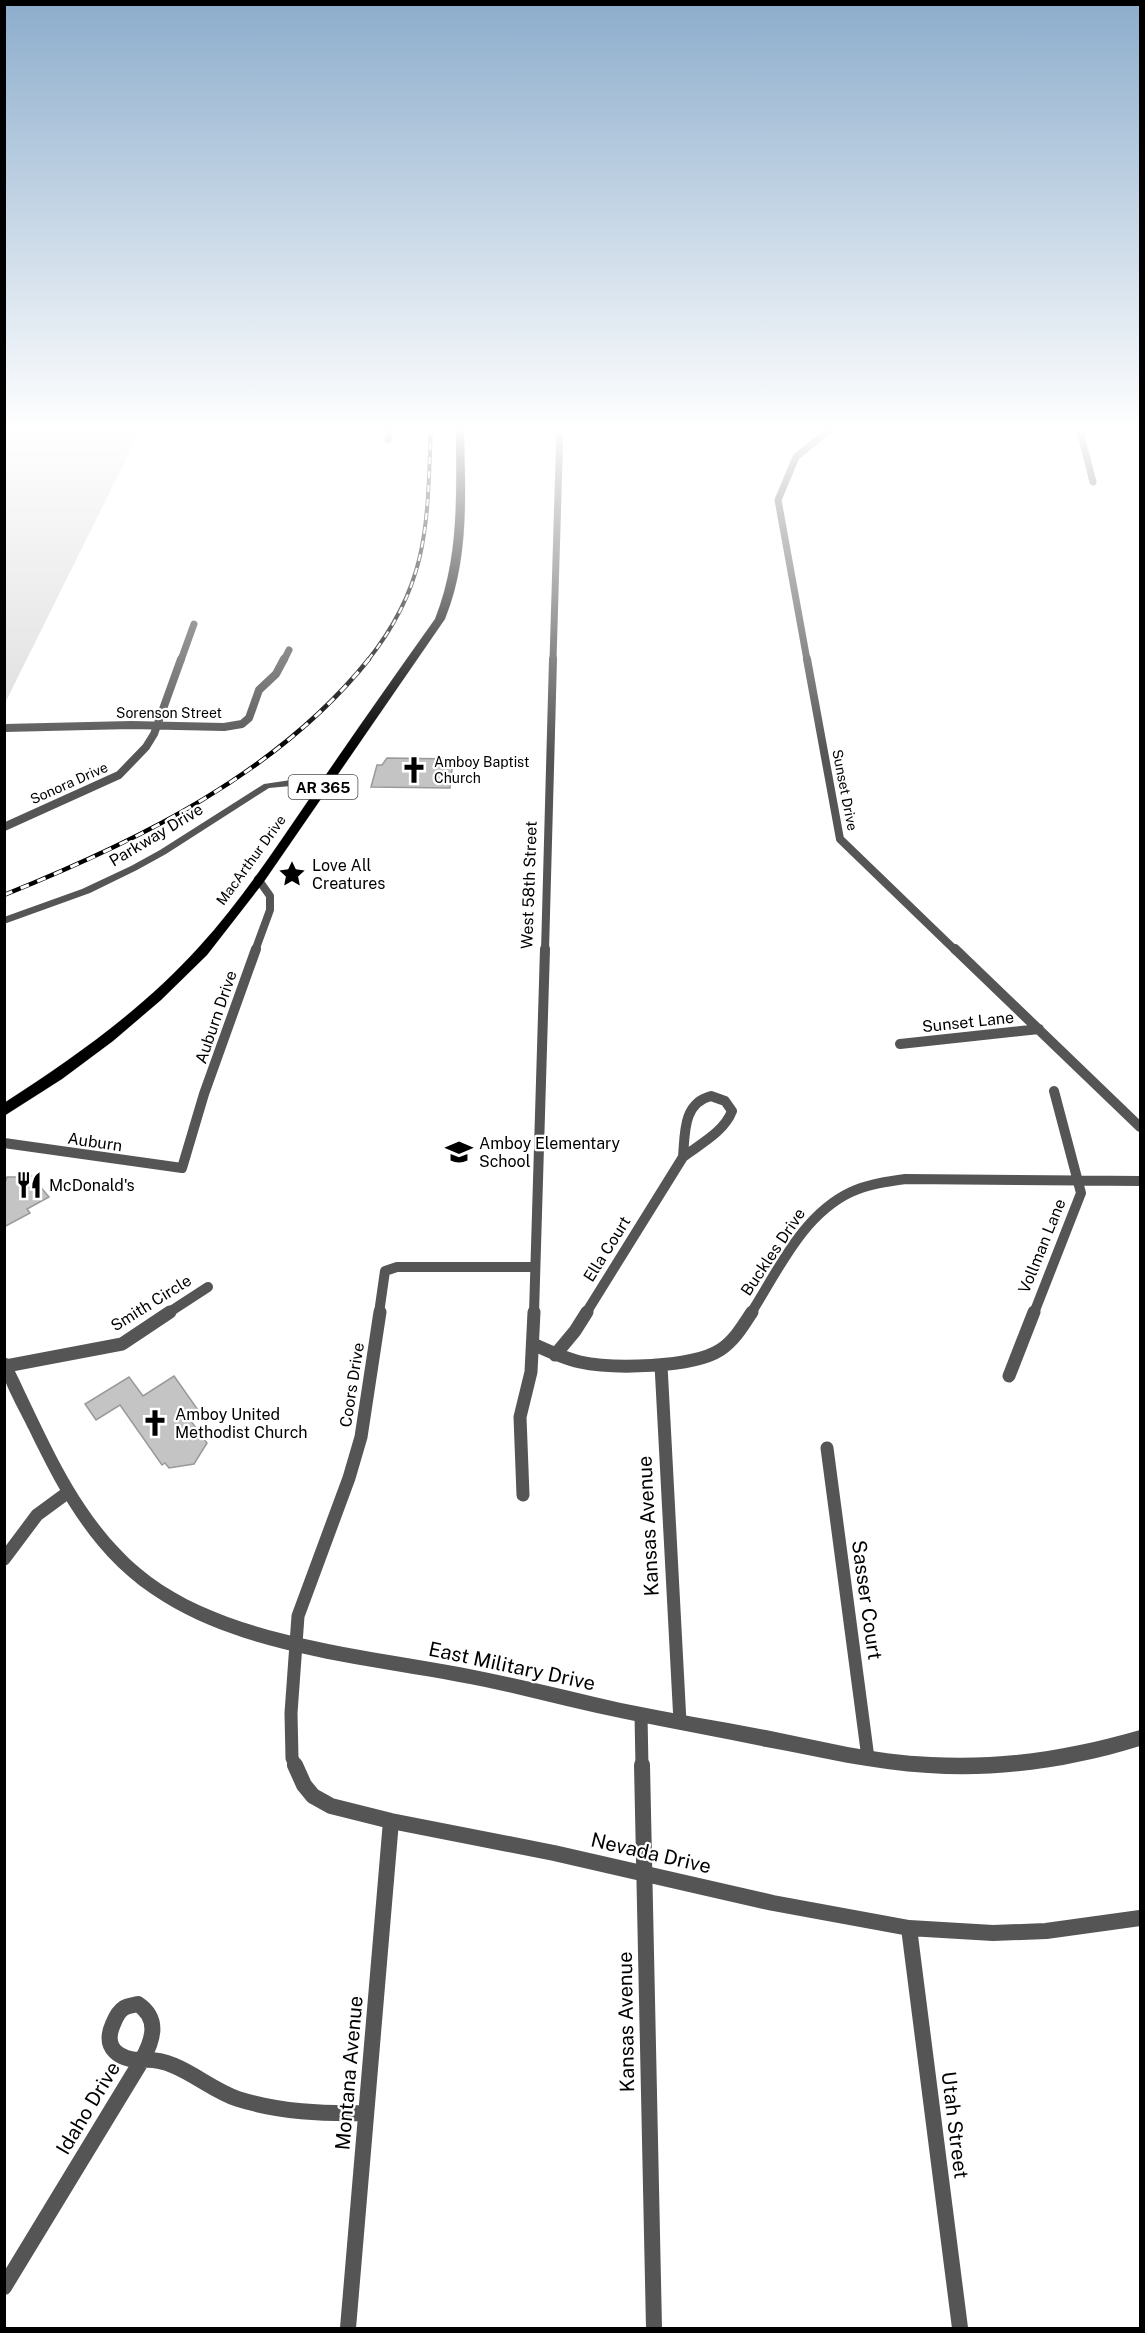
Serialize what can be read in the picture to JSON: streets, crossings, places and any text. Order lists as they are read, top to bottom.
{
  "streets": {
    "main road": ["AR 365", "MacArthur Drive"],
    "street": [
      "Sorenson Street",
      "Sonora Drive",
      "Sunset Drive",
      "Parkway Drive",
      "West 58th Street",
      "Auburn Drive",
      "Sunset Lane",
      "Auburn",
      "Vollman Lane",
      "Ella Court",
      "Buckles Drive",
      "Smith Circle",
      "Coors Drive",
      "Kansas Avenue",
      "Sasser Court",
      "East Military Drive",
      "Nevada Drive",
      "Montana Avenue",
      "Idaho Drive",
      "Utah Street"
    ]
  },
  "crossings": [
    ["Sorenson Street", "Sonora Drive"],
    ["Sunset Drive", "Sunset Lane"],
    ["Parkway Drive", "MacArthur Drive"],
    ["MacArthur Drive", "Auburn Drive"],
    ["West 58th Street", "Coors Drive"],
    ["Auburn Drive", "Auburn"],
    ["Vollman Lane", "Buckles Drive"],
    ["Ella Court", "Buckles Drive"],
    ["Buckles Drive", "Kansas Avenue"],
    ["Smith Circle", "East Military Drive"],
    ["Coors Drive", "East Military Drive"],
    ["Coors Drive", "Nevada Drive"],
    ["Kansas Avenue", "East Military Drive"],
    ["Kansas Avenue", "Nevada Drive"],
    ["Sasser Court", "East Military Drive"],
    ["East Military Drive", "Nevada Drive"],
    ["Nevada Drive", "Montana Avenue"],
    ["Nevada Drive", "Utah Street"],
    ["Montana Avenue", "Idaho Drive"]
  ],
  "places": {
    "church": ["Amboy Baptist Church", "Amboy United Methodist Church"],
    "place": ["Love All Creatures"],
    "school or university": ["Amboy Elementary School"],
    "restaurant": ["McDonald's"]
  }
}
